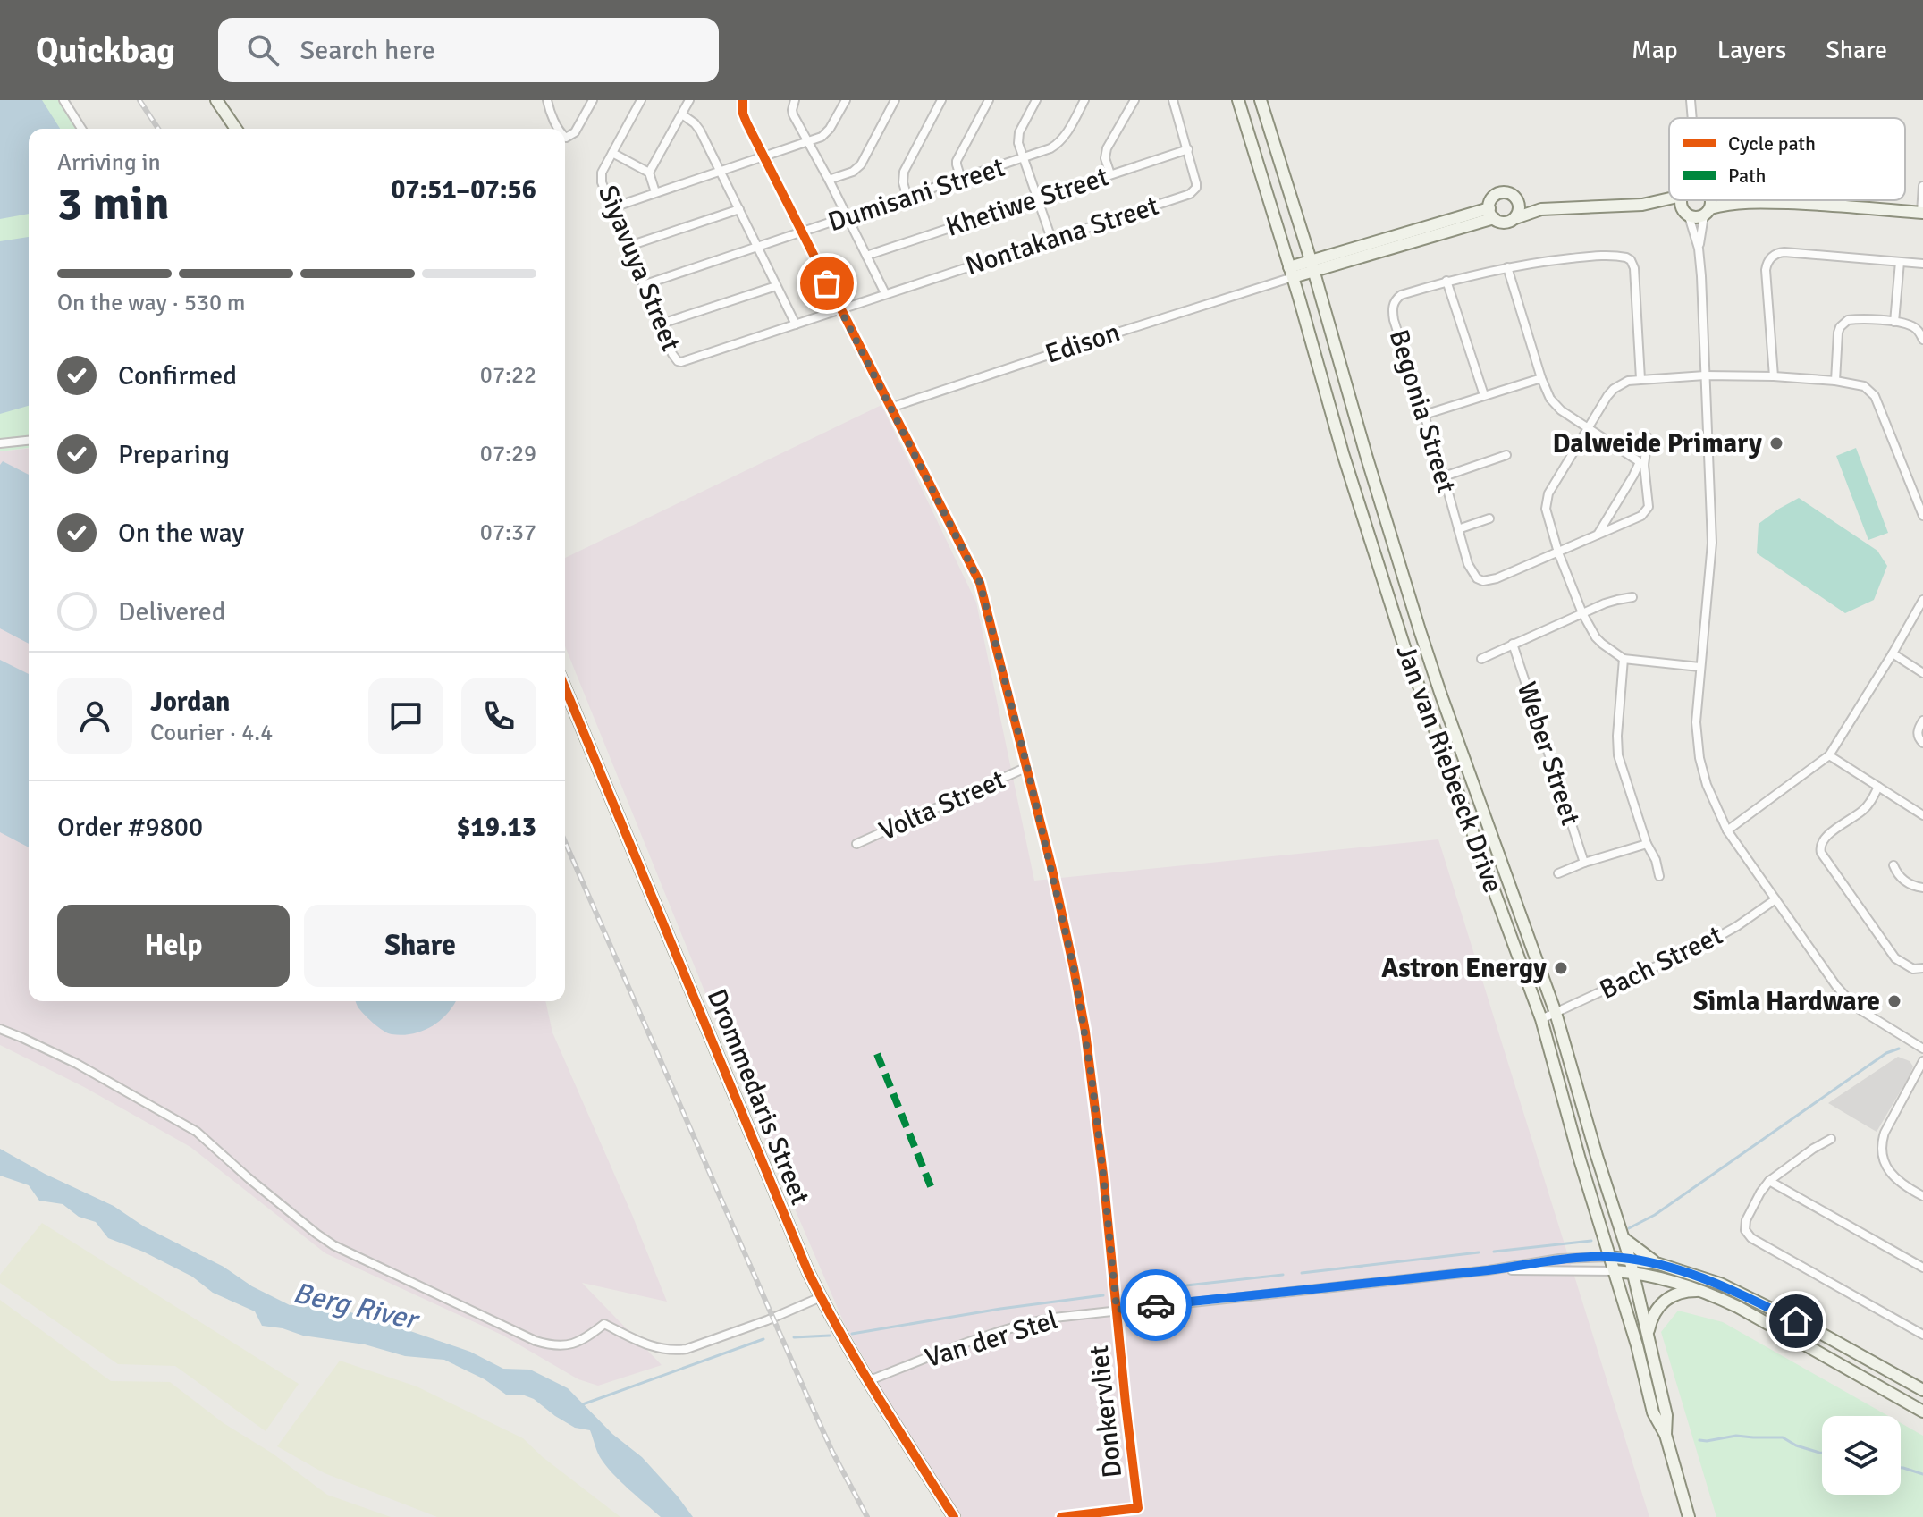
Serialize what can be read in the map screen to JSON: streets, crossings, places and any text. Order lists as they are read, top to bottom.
{
  "streets": {
    "main road": ["Jan van Riebeeck Drive", "Drommedaris Street", "Van der Stel"],
    "street": [
      "Dumisani Street",
      "Khetiwe Street",
      "Nontakana Street",
      "Siyavuya Street",
      "Edison",
      "Begonia Street",
      "Weber Street",
      "Volta Street",
      "Bach Street",
      "Donkervliet"
    ]
  },
  "crossings": [
    ["Dumisani Street", "Siyavuya Street"],
    ["Dumisani Street", "Donkervliet"],
    ["Khetiwe Street", "Nontakana Street"],
    ["Nontakana Street", "Siyavuya Street"],
    ["Nontakana Street", "Donkervliet"],
    ["Siyavuya Street", "Donkervliet"],
    ["Edison", "Jan van Riebeeck Drive"],
    ["Edison", "Donkervliet"],
    ["Jan van Riebeeck Drive", "Bach Street"],
    ["Jan van Riebeeck Drive", "Van der Stel"],
    ["Volta Street", "Donkervliet"],
    ["Drommedaris Street", "Van der Stel"],
    ["Van der Stel", "Donkervliet"]
  ],
  "water": ["Berg River"],
  "places": ["Dalweide Primary", "Astron Energy", "Simla Hardware"],
  "legend": ["Cycle path", "Path"],
  "page": {
    "header": "Quickbag",
    "search": "Search here",
    "nav": ["Map", "Layers", "Share"],
    "heading": ["3 min", "Arriving in", "07:51–07:56"],
    "panel": [
      "Jordan",
      "Courier · 4.4",
      "Order #9800",
      "$19.13"
    ],
    "bar": "On the way · 530 m",
    "list": [
      ["Confirmed", "07:22"],
      ["Preparing", "07:29"],
      ["On the way", "07:37"],
      "Delivered"
    ],
    "buttons": ["Help", "Share"]
  }
}
